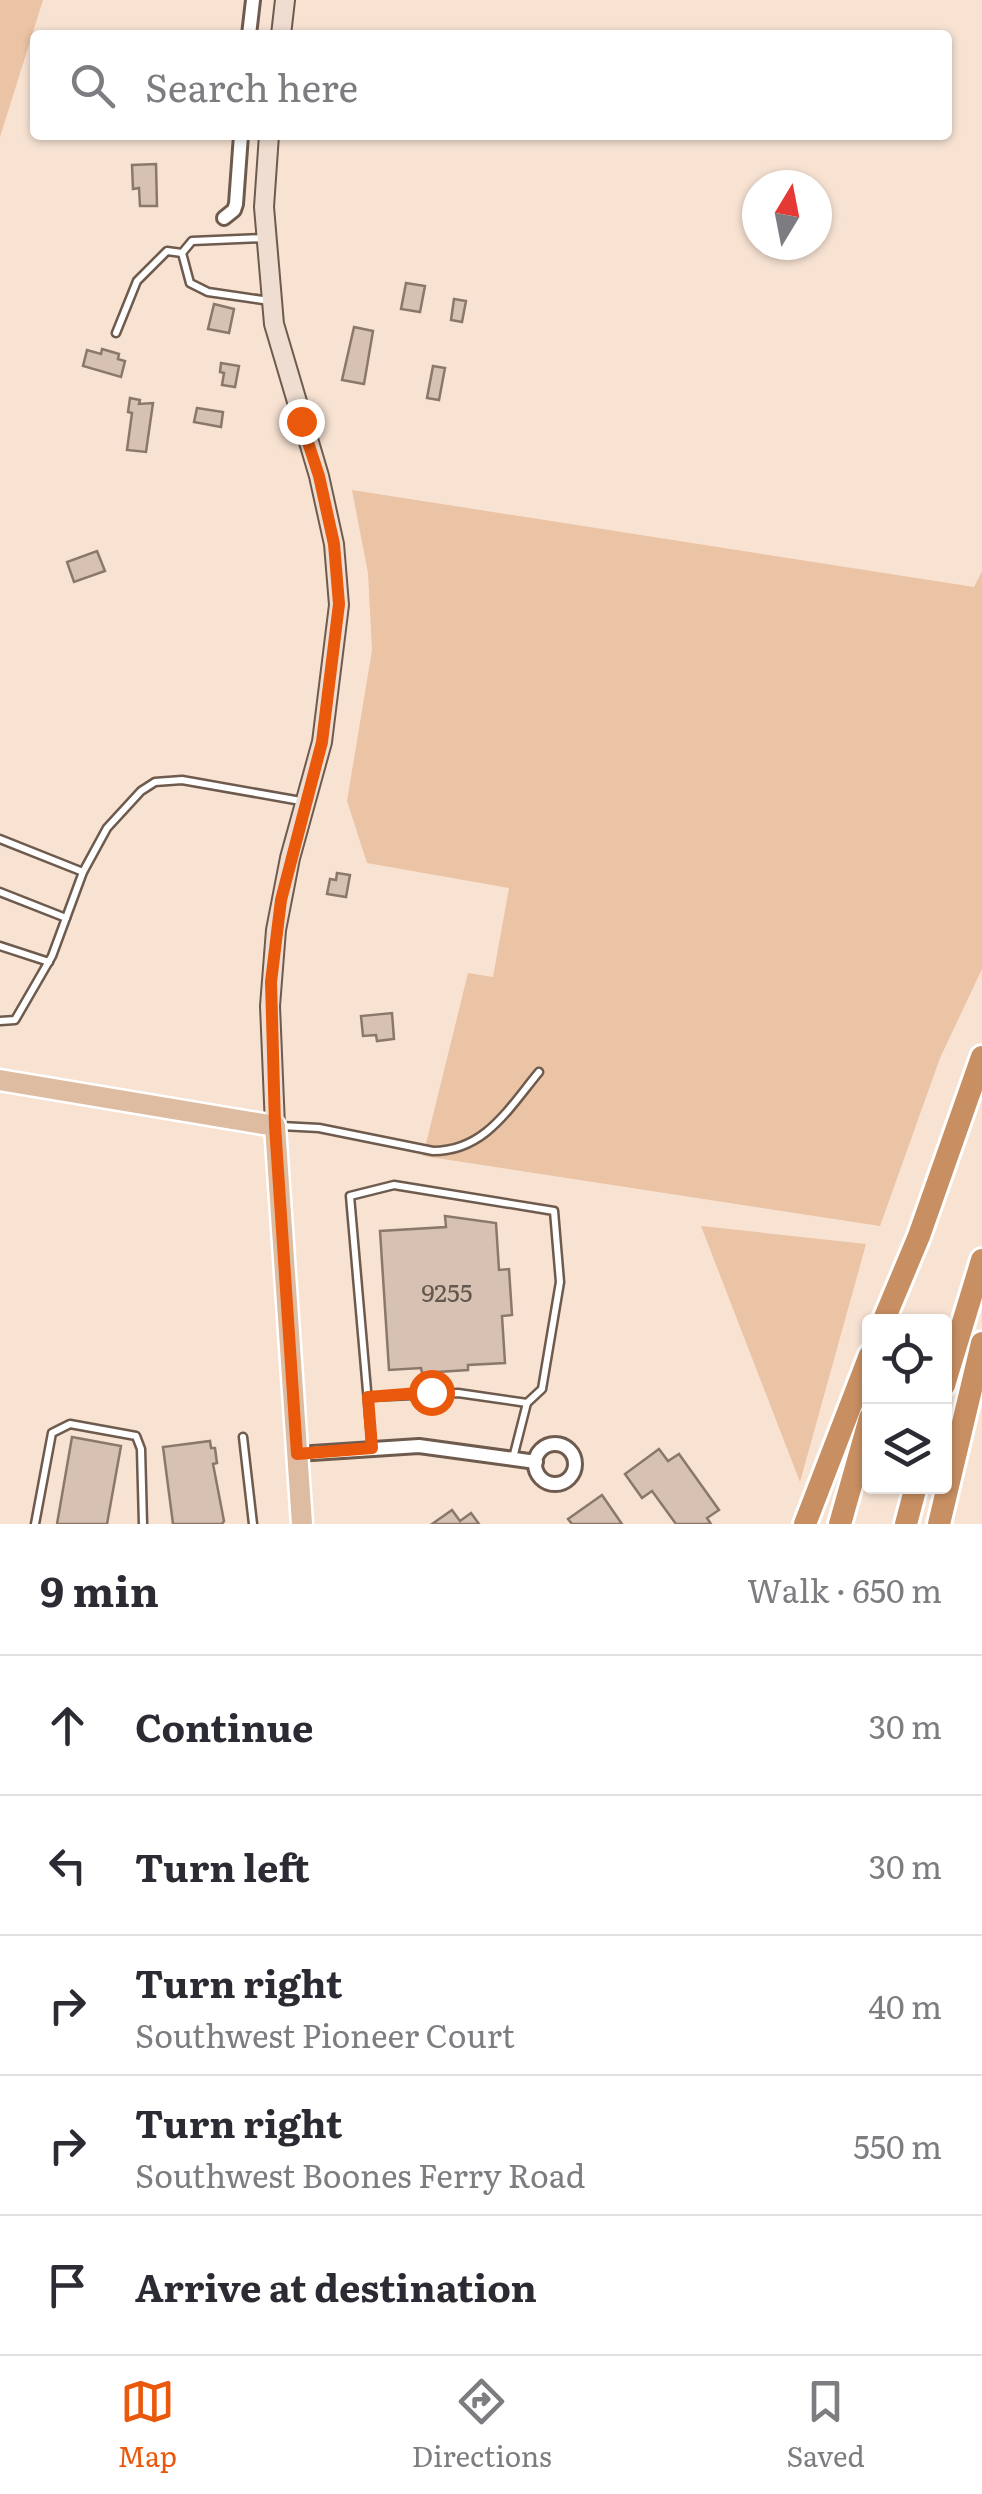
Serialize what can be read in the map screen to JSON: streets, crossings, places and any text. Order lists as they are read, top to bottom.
{
  "house_numbers": ["9255"],
  "north": "top",
  "page": {
    "search": "Search here",
    "heading": ["9 min", "Walk · 650 m"],
    "list": [
      ["Continue", "30 m"],
      ["Turn left", "30 m"],
      ["Turn right", "Southwest Pioneer Court", "40 m"],
      ["Turn right", "Southwest Boones Ferry Road", "550 m"],
      "Arrive at destination"
    ],
    "nav": ["Map", "Directions", "Saved"]
  }
}
